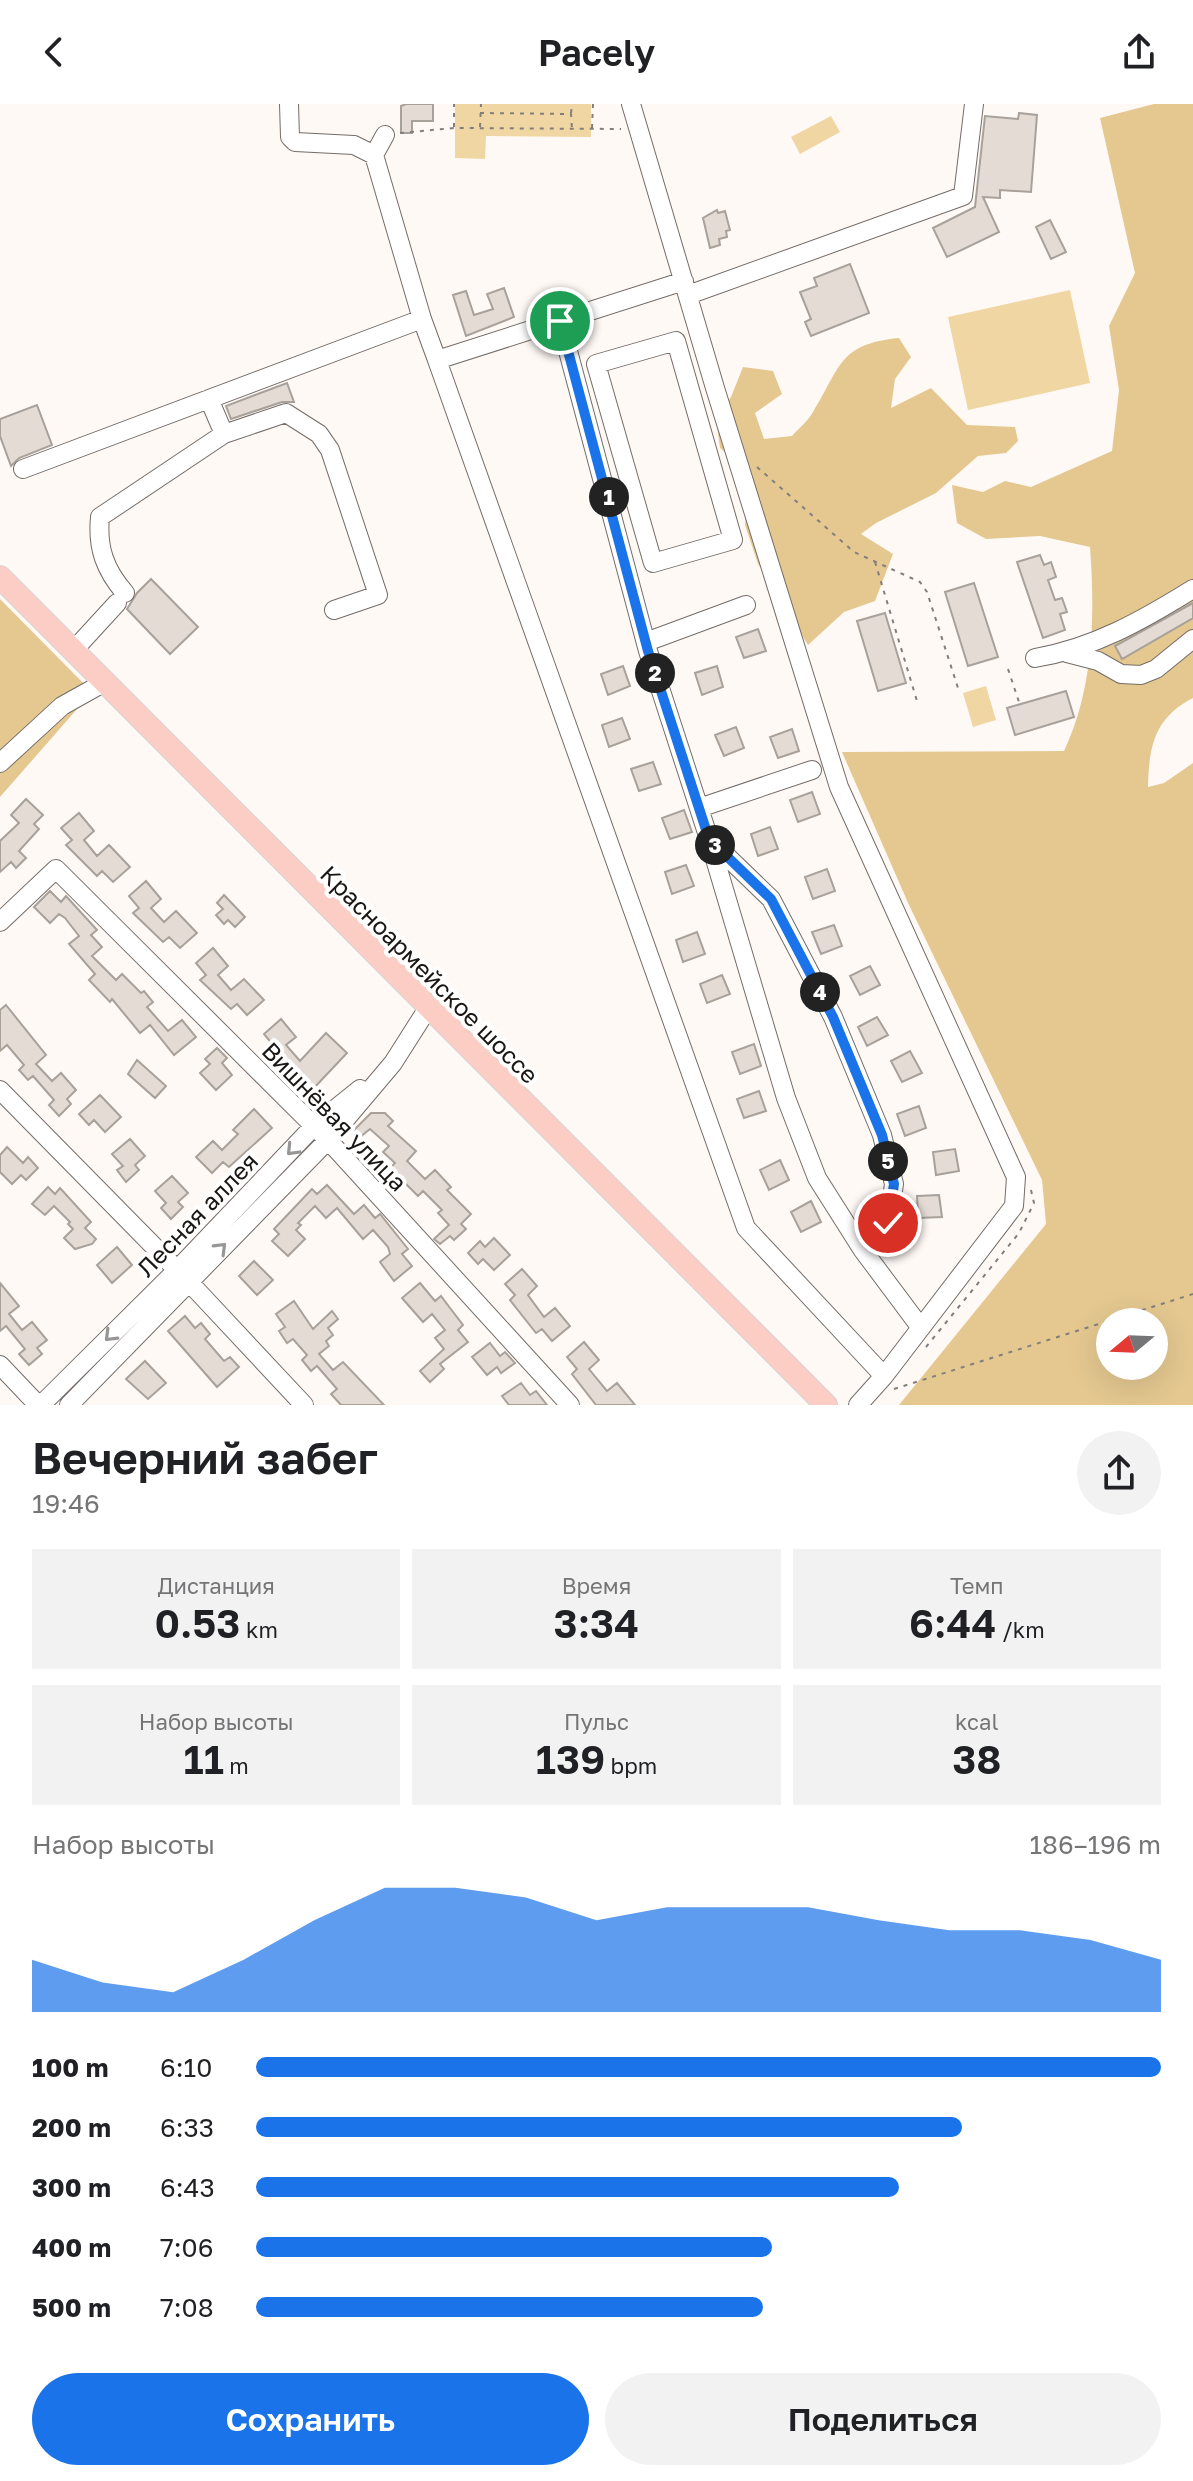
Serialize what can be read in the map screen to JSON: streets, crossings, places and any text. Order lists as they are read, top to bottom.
{
  "streets": {
    "main road": ["Красноармейское шоссе"],
    "street": ["Вишнёвая улица", "Лесная аллея"]
  },
  "crossings": [
    ["Вишнёвая улица", "Лесная аллея"]
  ],
  "north": "left",
  "page": {
    "header": "Pacely",
    "pins": [
      "1",
      "2",
      "3",
      "4",
      "5"
    ],
    "heading": ["Вечерний забег", "19:46"],
    "stats": [
      ["Дистанция", "0.53 km"],
      ["Время", "3:34"],
      ["Темп", "6:44 /km"],
      ["Набор высоты", "11 m"],
      ["Пульс", "139 bpm"],
      ["kcal", "38"]
    ],
    "chart": ["Набор высоты", "186–196 m"],
    "list": [
      {
        "name": "100 m",
        "note": "6:10"
      },
      {
        "name": "200 m",
        "note": "6:33"
      },
      {
        "name": "300 m",
        "note": "6:43"
      },
      {
        "name": "400 m",
        "note": "7:06"
      },
      {
        "name": "500 m",
        "note": "7:08"
      }
    ],
    "buttons": ["Сохранить", "Поделиться"]
  }
}
